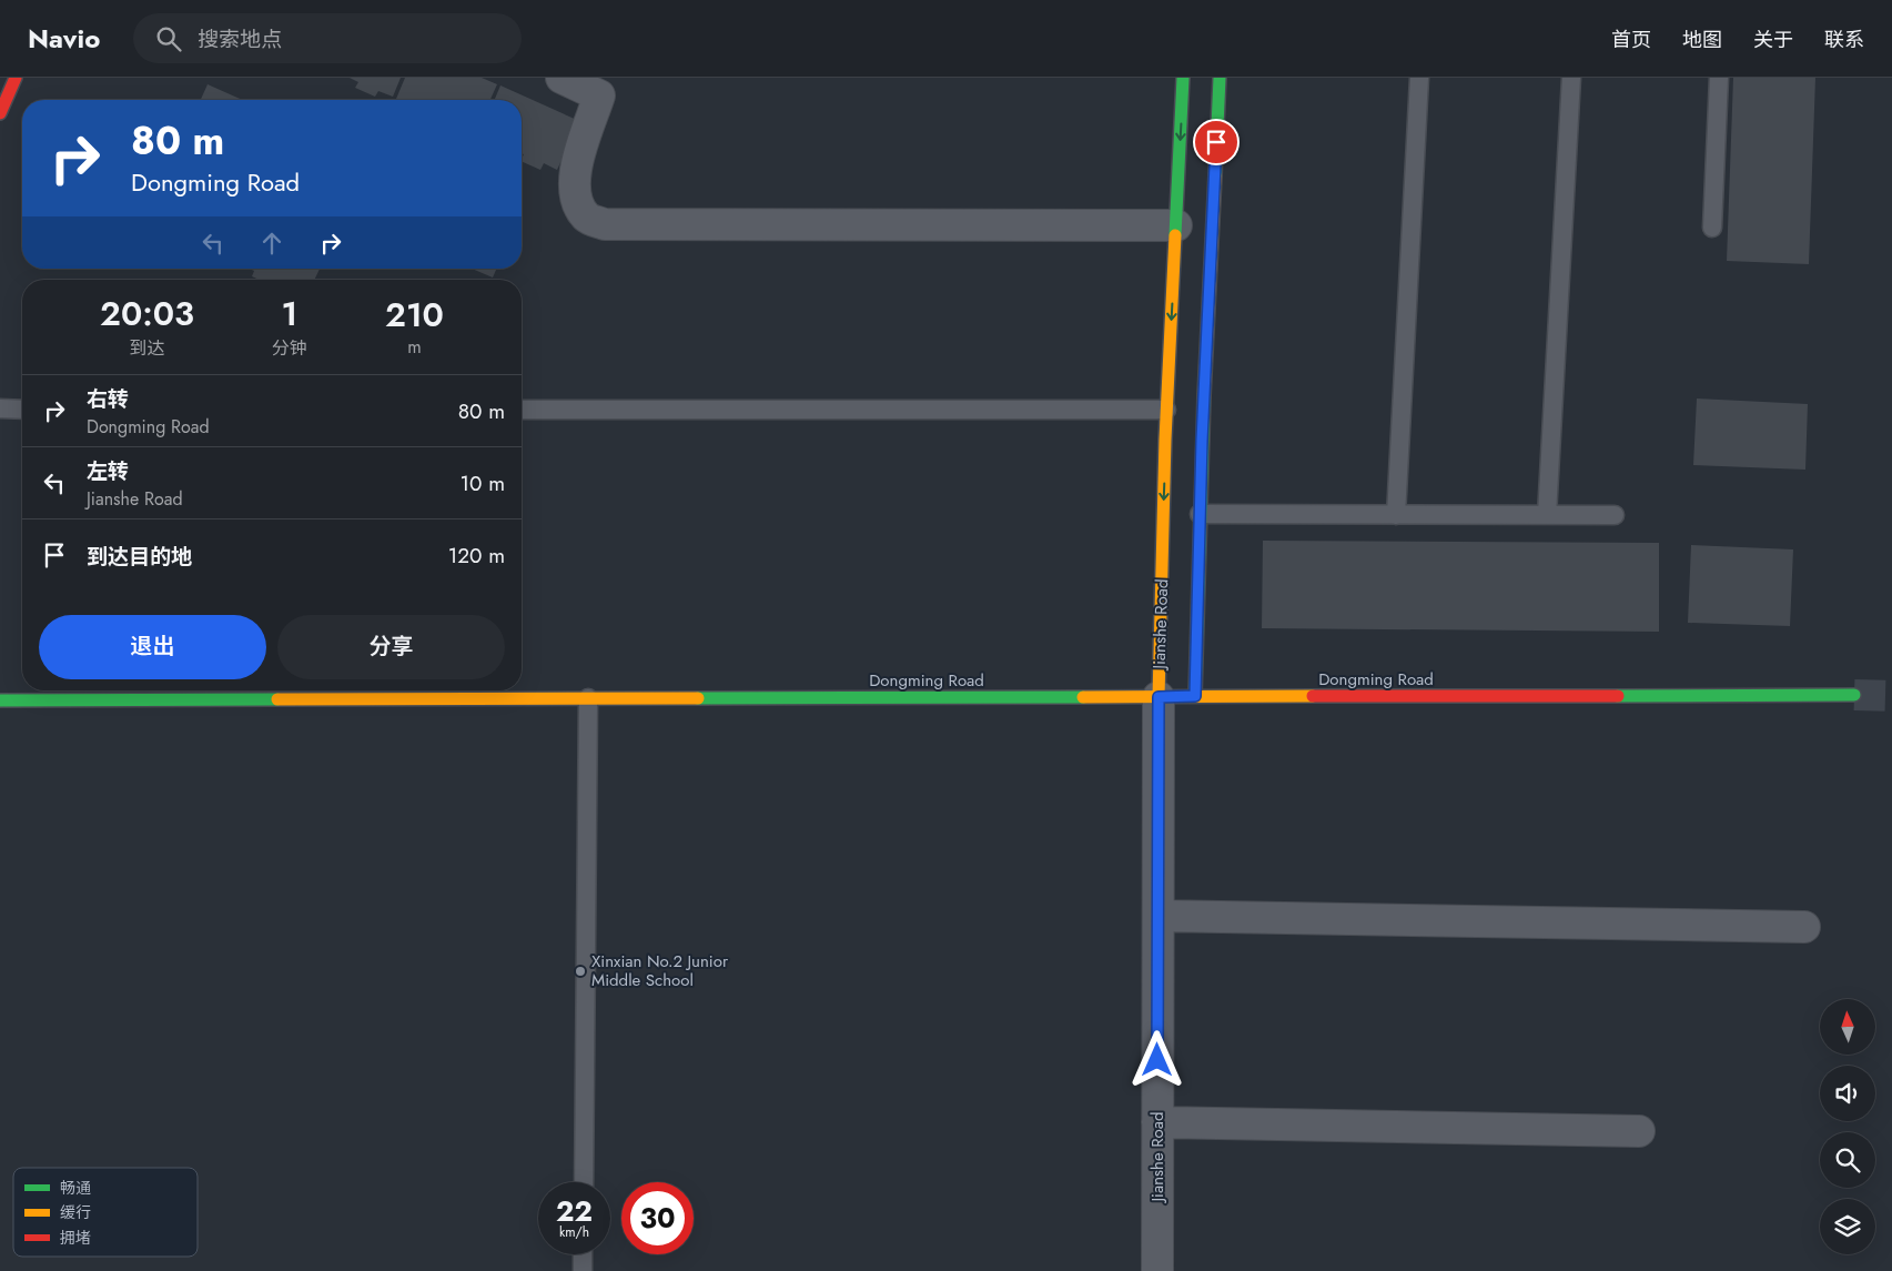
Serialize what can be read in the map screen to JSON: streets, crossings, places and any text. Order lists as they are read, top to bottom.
{
  "streets": {
    "main road": ["Jianshe Road", "Dongming Road"]
  },
  "crossings": [
    ["Jianshe Road", "Dongming Road"]
  ],
  "places": ["Xinxian No.2 Junior Middle School"],
  "legend": ["畅通", "缓行", "拥堵"],
  "north": "top",
  "page": {
    "header": "Navio",
    "search": "搜索地点",
    "nav": [
      "首页",
      "地图",
      "关于",
      "联系"
    ],
    "turn": ["80 m", "Dongming Road"],
    "eta": [
      "20:03",
      "到达",
      "1",
      "分钟",
      "210",
      "m"
    ],
    "list": [
      {
        "name": "右转",
        "note": "Dongming Road",
        "value": "80 m"
      },
      {
        "name": "左转",
        "note": "Jianshe Road",
        "value": "10 m"
      },
      {
        "name": "到达目的地",
        "value": "120 m"
      }
    ],
    "buttons": ["退出", "分享"],
    "speed": "22 km/h",
    "limit": "30"
  }
}
